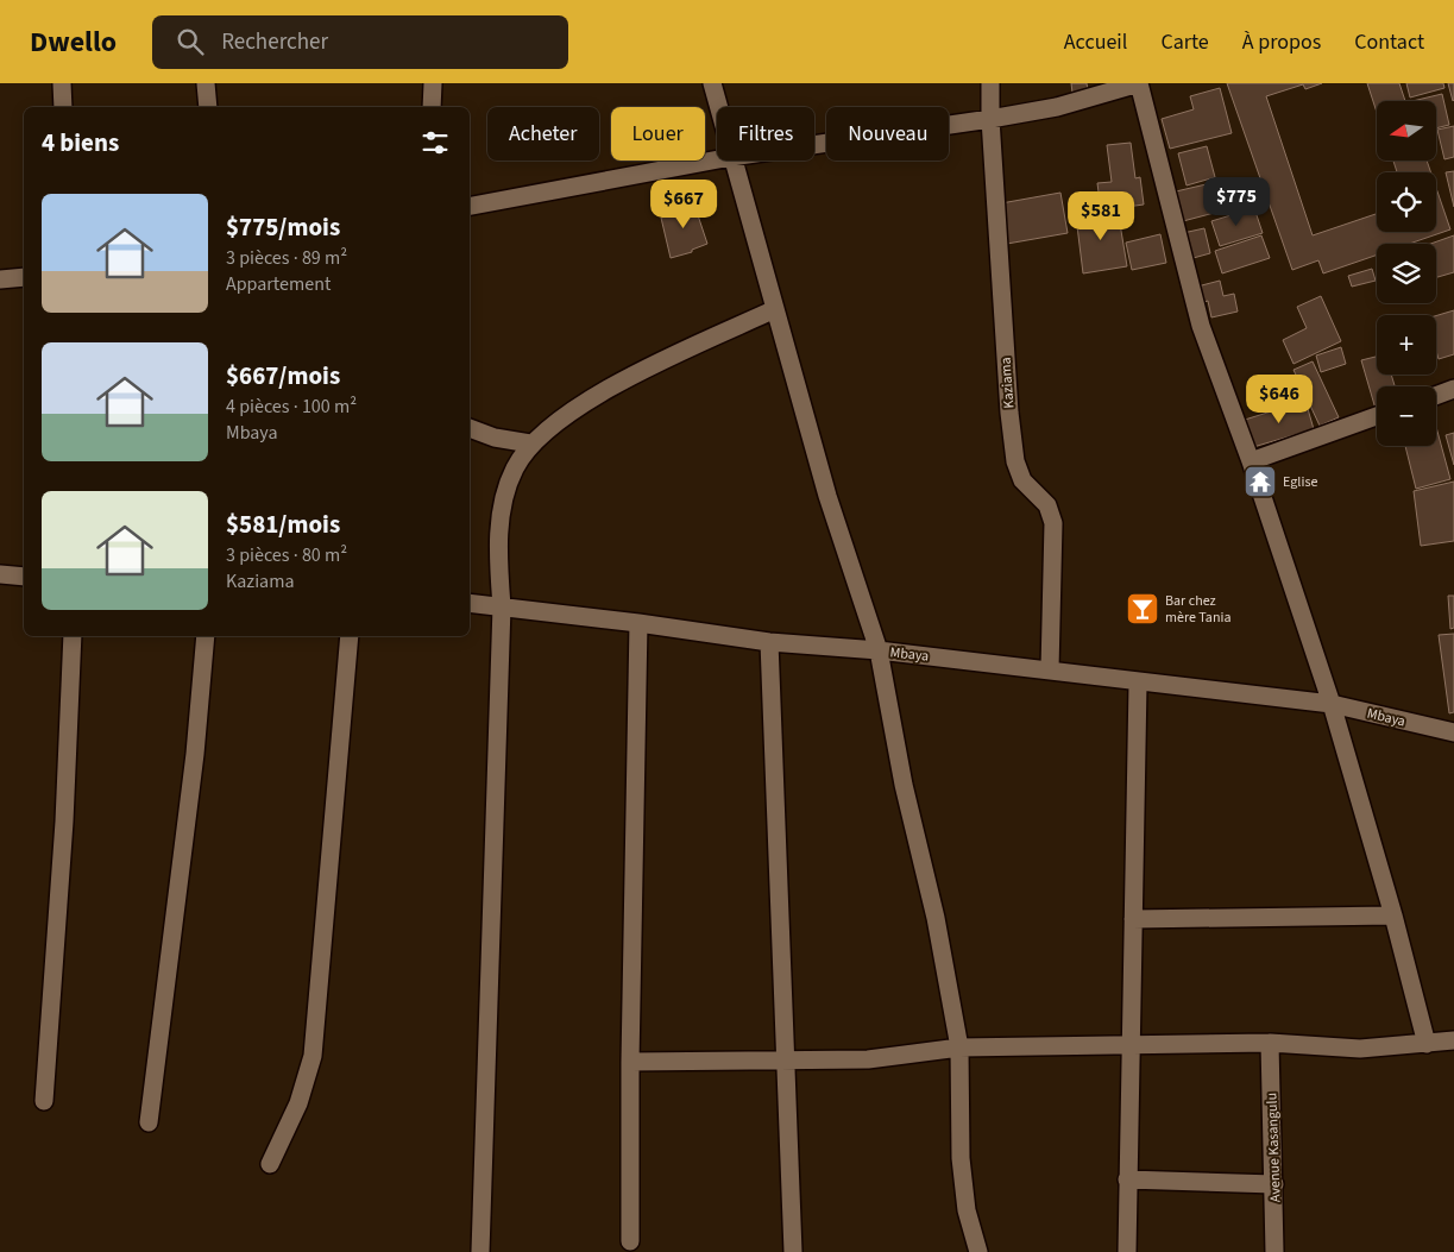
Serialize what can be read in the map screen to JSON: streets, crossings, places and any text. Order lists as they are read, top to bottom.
{
  "streets": {
    "street": ["Kaziama", "Mbaya", "Avenue Kasangulu"]
  },
  "crossings": [
    ["Kaziama", "Mbaya"]
  ],
  "places": {
    "temple": ["Eglise"],
    "bar": ["Bar chez mère Tania"]
  },
  "north": "left",
  "page": {
    "header": "Dwello",
    "search": "Rechercher",
    "nav": [
      "Accueil",
      "Carte",
      "À propos",
      "Contact"
    ],
    "map_buttons": ["+", "−"],
    "chip": [
      "Acheter",
      "Louer",
      "Filtres",
      "Nouveau"
    ],
    "heading": "4 biens",
    "price": [
      "$775",
      "$667",
      "$581",
      "$646"
    ],
    "list": [
      {
        "name": "$775/mois",
        "note": "3 pièces · 89 m² · Appartement"
      },
      {
        "name": "$667/mois",
        "note": "4 pièces · 100 m² · Mbaya"
      },
      {
        "name": "$581/mois",
        "note": "3 pièces · 80 m² · Kaziama"
      }
    ]
  }
}
